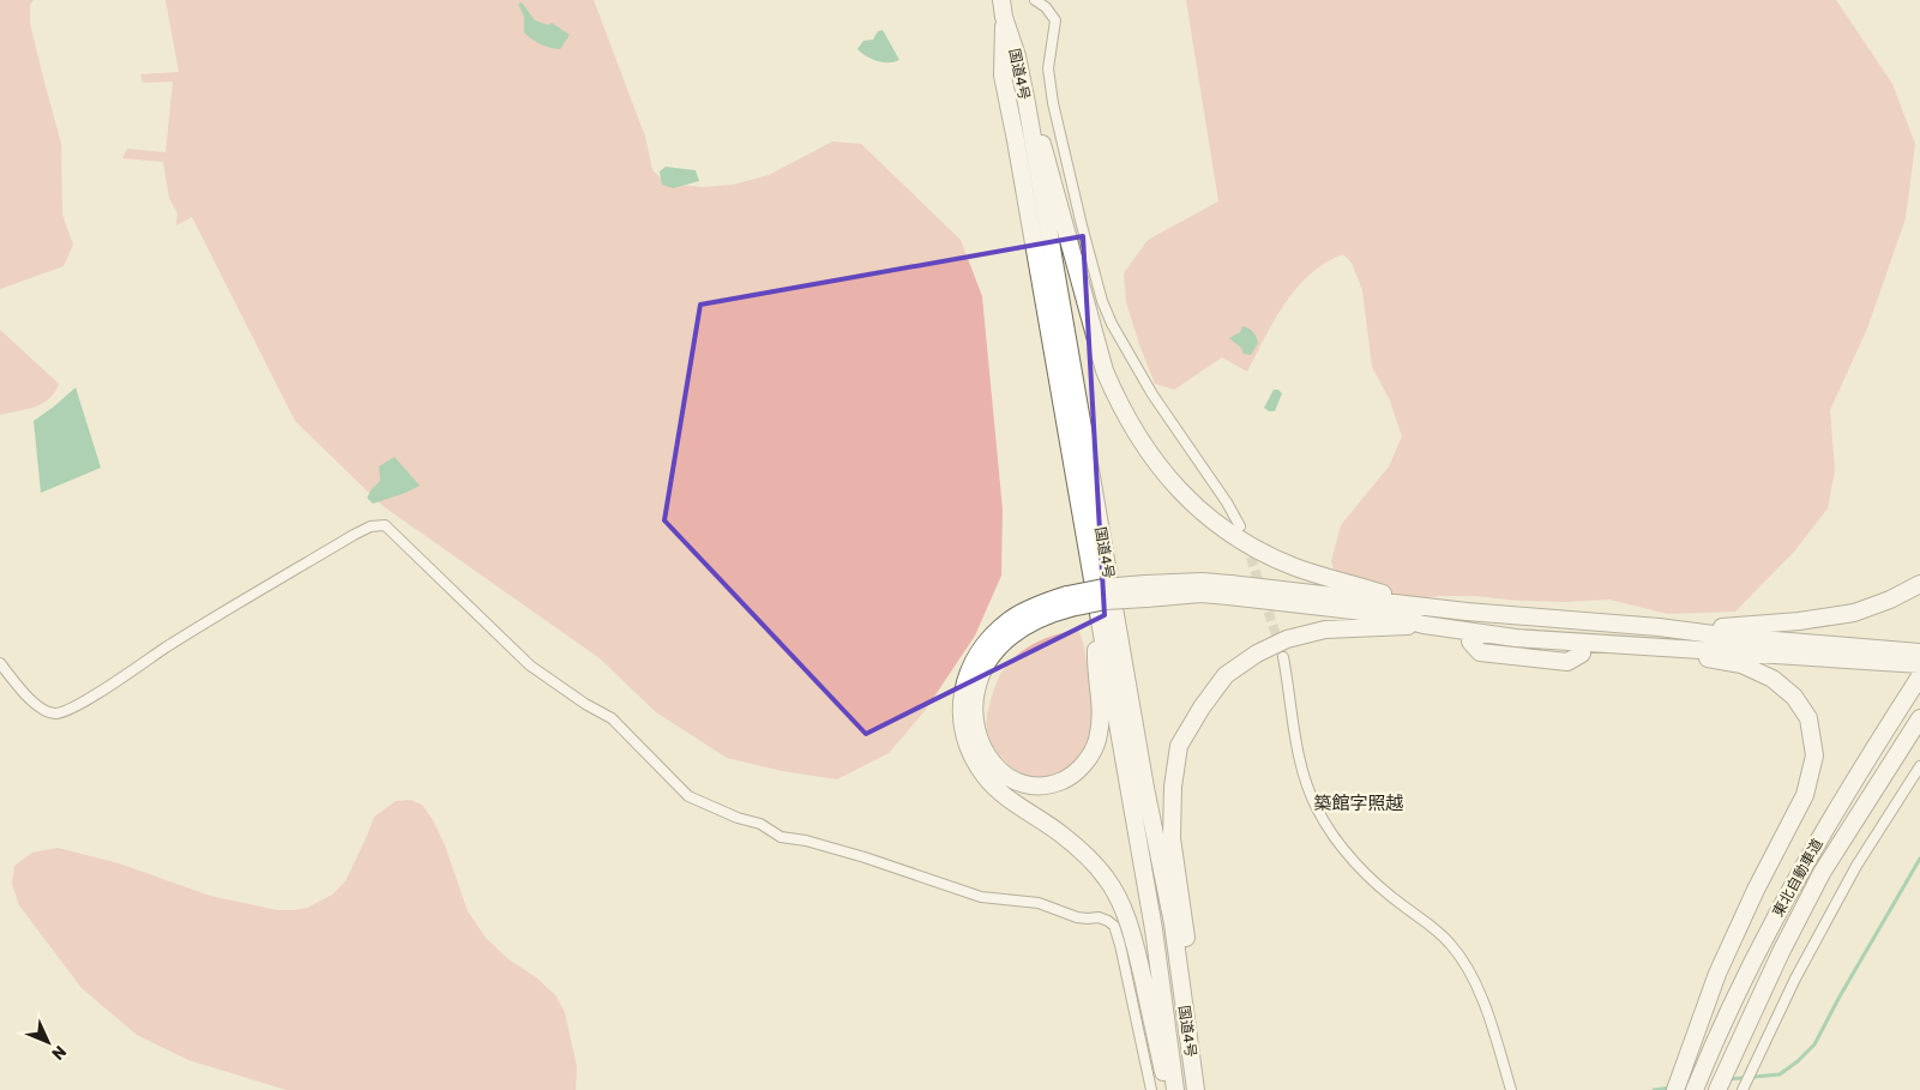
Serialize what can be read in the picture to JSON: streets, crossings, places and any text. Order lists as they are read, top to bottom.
{
  "streets": {
    "highway": ["国道4号", "東北自動車道"]
  },
  "districts": ["築館字照越"],
  "north": "bottom right"
}
